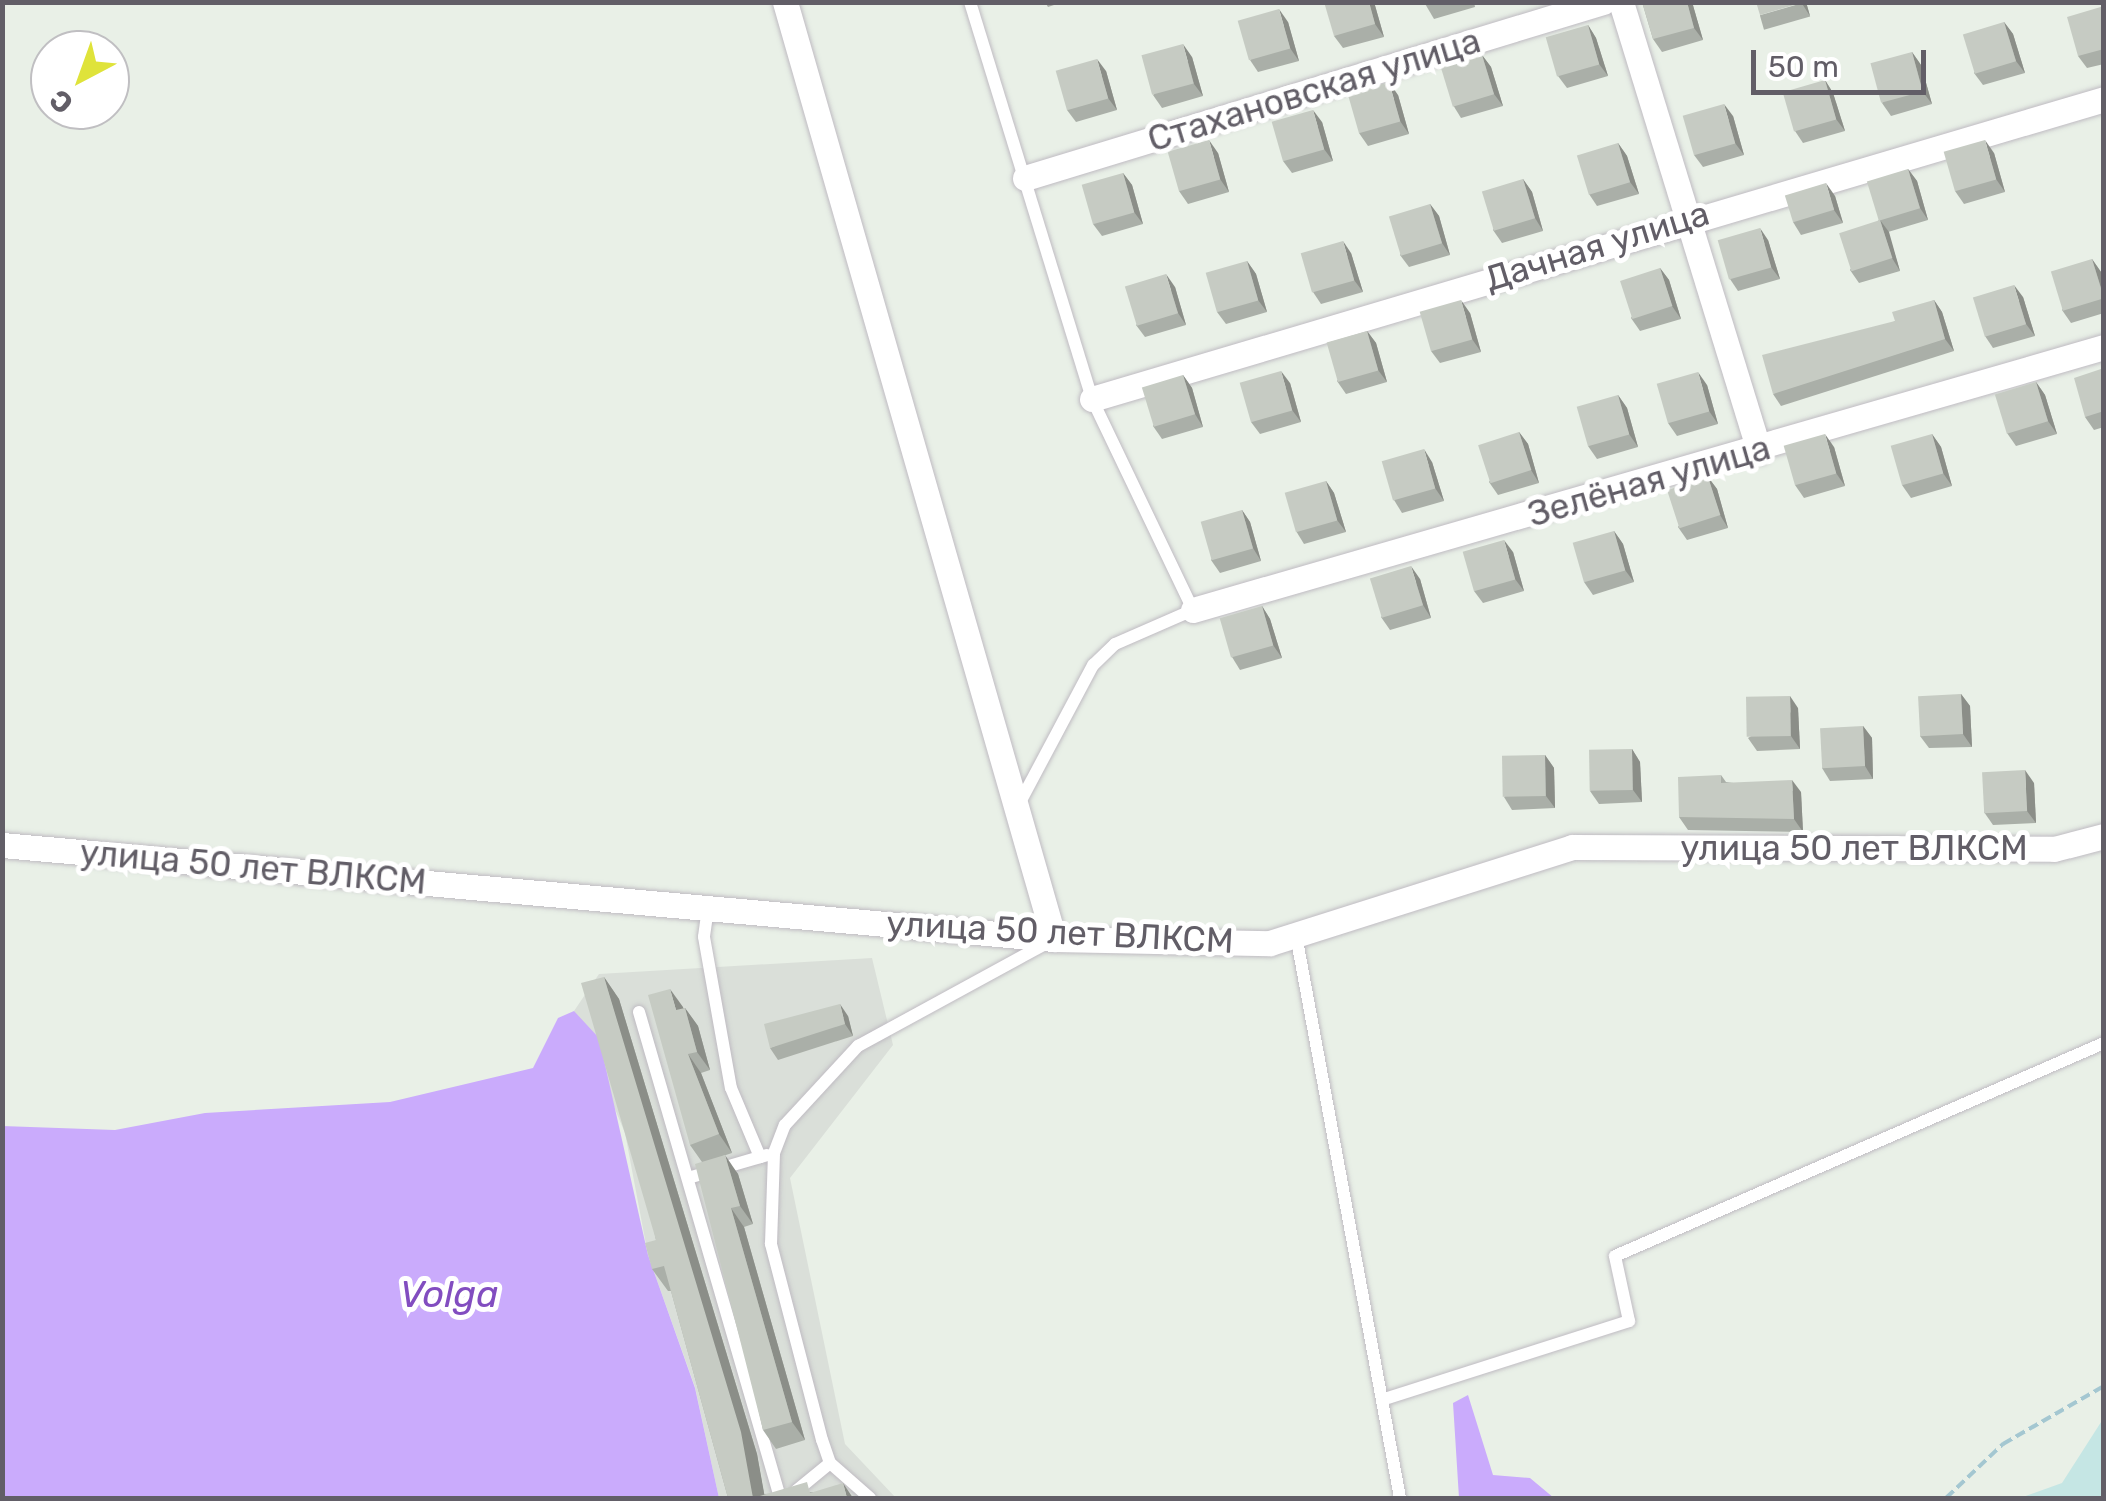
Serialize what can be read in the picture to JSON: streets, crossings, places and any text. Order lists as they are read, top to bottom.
{
  "streets": {
    "street": [
      "Стахановская улица",
      "Дачная улица",
      "Зелёная улица",
      "улица 50 лет ВЛКСМ"
    ]
  },
  "water": ["Volga"],
  "scale_bar": "50 m",
  "north": "bottom left"
}
